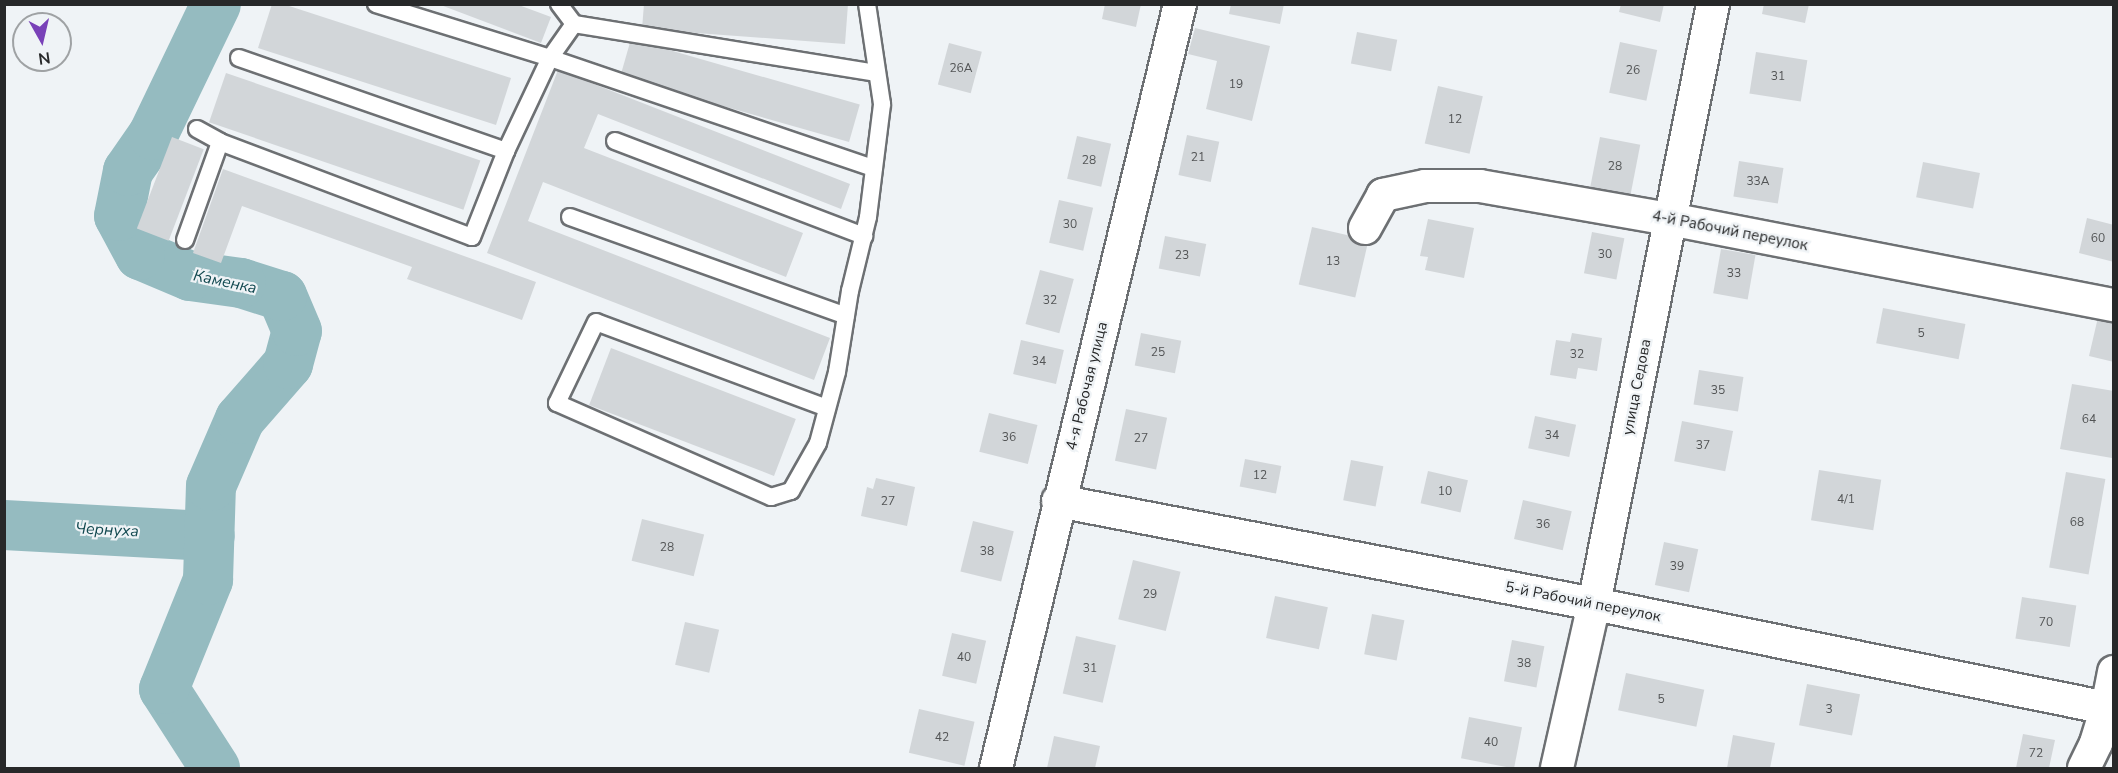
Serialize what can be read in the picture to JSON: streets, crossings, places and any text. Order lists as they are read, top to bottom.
{
  "streets": {
    "street": [
      "4-й Рабочий переулок",
      "4-я Рабочая улица",
      "улица Седова",
      "5-й Рабочий переулок"
    ]
  },
  "crossings": [
    ["4-й Рабочий переулок", "улица Седова"],
    ["4-я Рабочая улица", "5-й Рабочий переулок"],
    ["улица Седова", "5-й Рабочий переулок"]
  ],
  "water": ["Каменка", "Чернуха"],
  "house_numbers": [
    "26А",
    "26",
    "31",
    "19",
    "12",
    "21",
    "28",
    "28",
    "33А",
    "30",
    "60",
    "30",
    "23",
    "13",
    "33",
    "32",
    "5",
    "25",
    "32",
    "34",
    "35",
    "64",
    "34",
    "36",
    "27",
    "37",
    "12",
    "10",
    "4/1",
    "27",
    "68",
    "36",
    "28",
    "38",
    "39",
    "29",
    "70",
    "40",
    "38",
    "31",
    "5",
    "3",
    "42",
    "40",
    "72"
  ],
  "north": "bottom"
}
